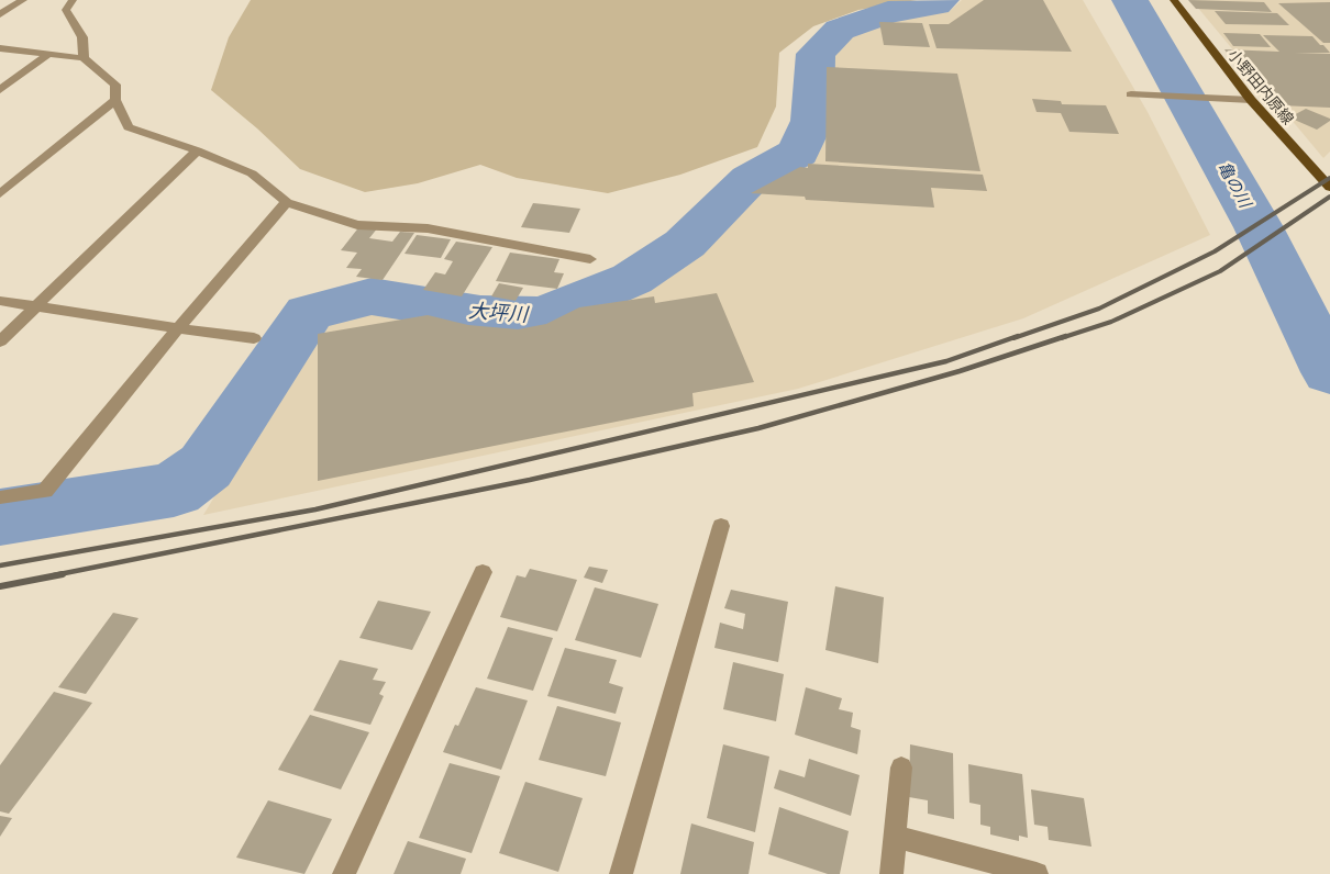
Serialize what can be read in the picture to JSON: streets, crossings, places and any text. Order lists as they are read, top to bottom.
{
  "streets": {
    "main road": ["小野田内原線"]
  },
  "water": ["亀の川", "大坪川"]
}
